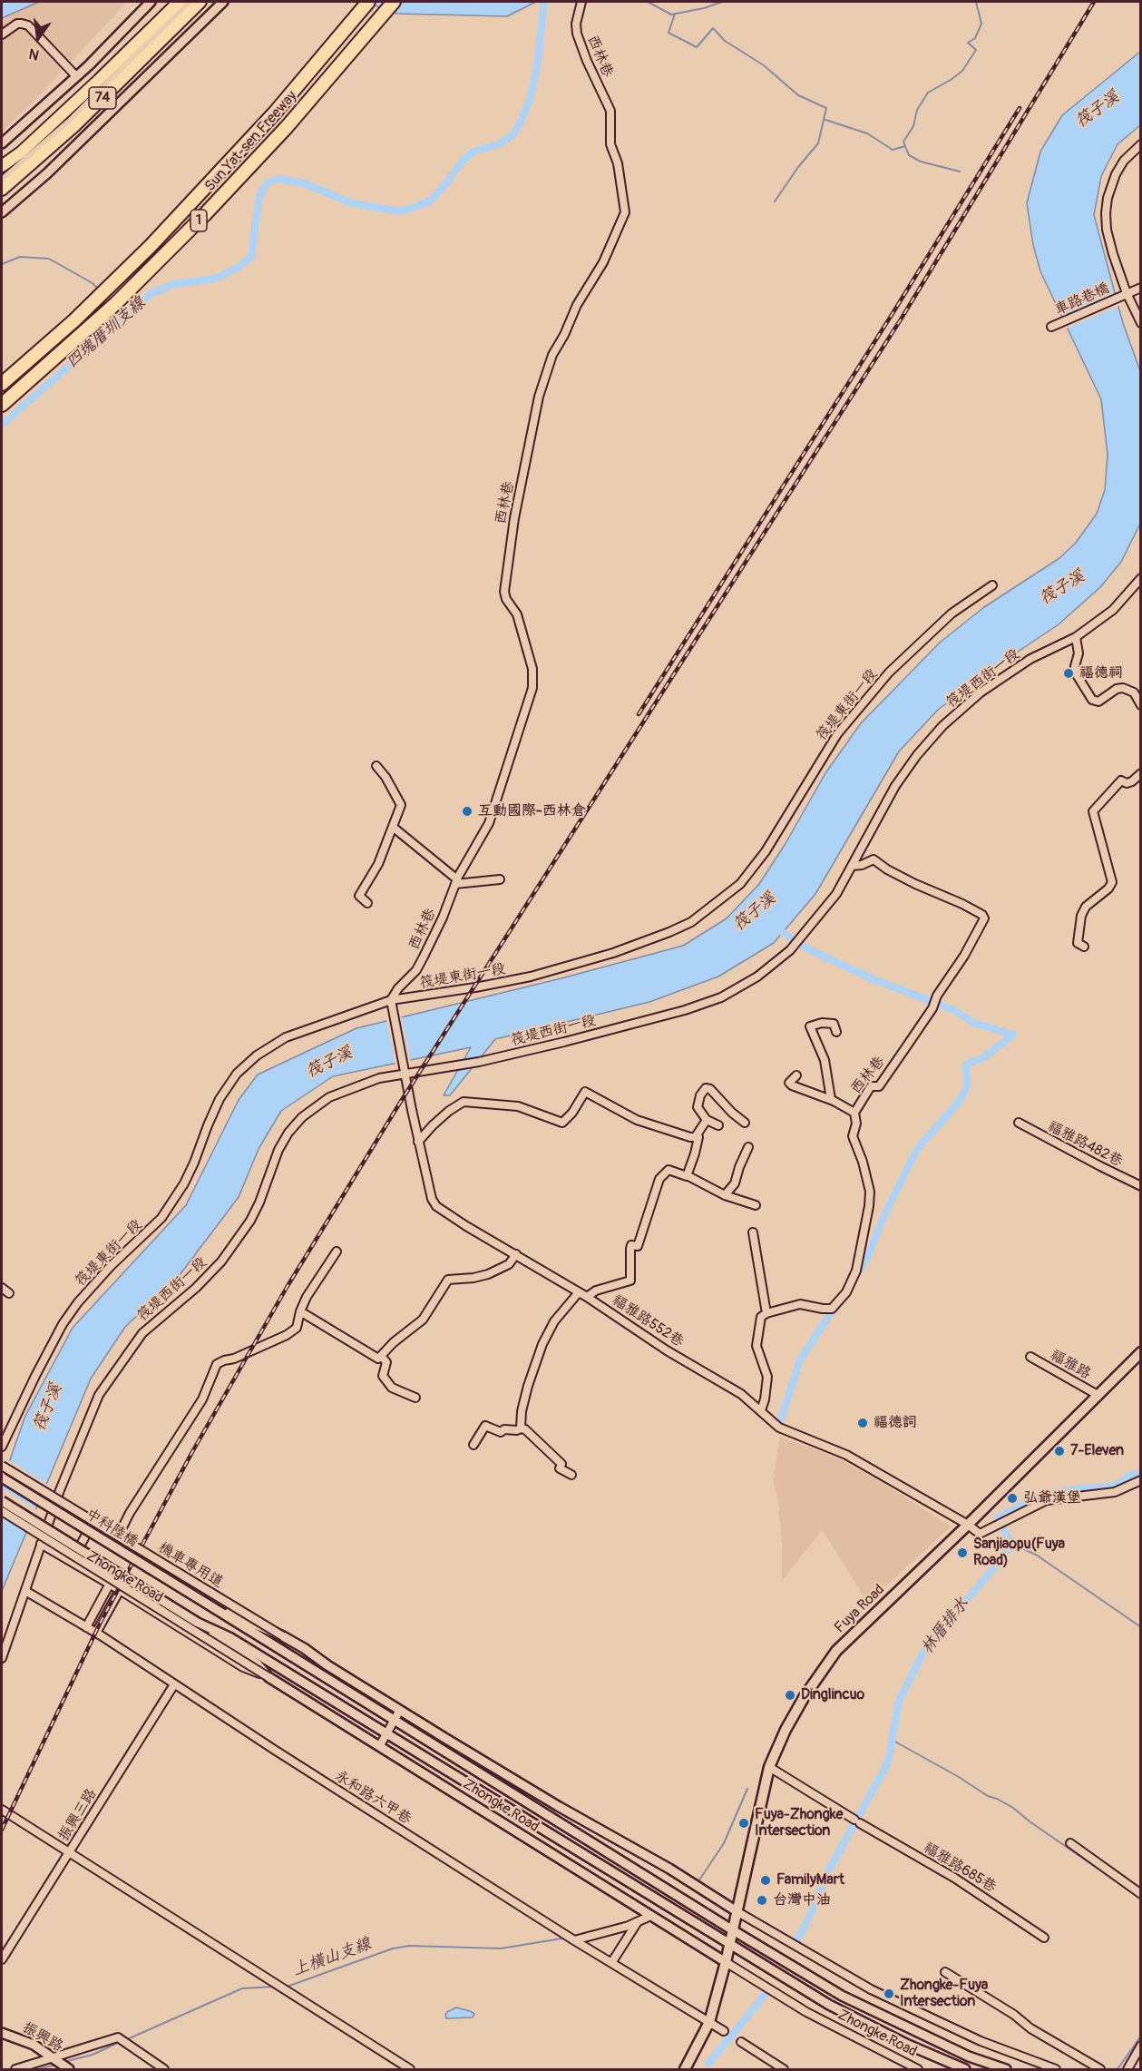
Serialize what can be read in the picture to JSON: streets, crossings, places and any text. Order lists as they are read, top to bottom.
{
  "streets": {
    "highway": ["74", "Sun Yat-sen Freeway", "1"],
    "main road": ["Fuya Road"],
    "street": [
      "西林巷",
      "車路巷橋",
      "筏堤西街一段",
      "筏堤東街一段",
      "福雅路482巷",
      "福雅路552巷",
      "福雅路",
      "中科陸橋",
      "機車專用道",
      "Zhongke Road",
      "永和路六甲巷",
      "振興三路",
      "福雅路685巷",
      "振興路"
    ]
  },
  "crossings": [
    ["西林巷", "筏堤西街一段"],
    ["西林巷", "筏堤東街一段"],
    ["西林巷", "福雅路552巷"],
    ["筏堤西街一段", "福雅路552巷"],
    ["筏堤西街一段", "Zhongke Road"],
    ["筏堤西街一段", "永和路六甲巷"],
    ["筏堤東街一段", "福雅路552巷"],
    ["福雅路552巷", "Fuya Road"],
    ["福雅路", "Fuya Road"],
    ["中科陸橋", "Zhongke Road"],
    ["機車專用道", "Zhongke Road"],
    ["Zhongke Road", "Fuya Road"],
    ["Fuya Road", "永和路六甲巷"],
    ["Fuya Road", "福雅路685巷"],
    ["永和路六甲巷", "振興三路"]
  ],
  "water": [
    "筏子溪",
    "四塊厝圳支線",
    "林厝排水",
    "上橫山支線"
  ],
  "places": [
    "福德祠",
    "互動國際-西林倉",
    "福德詞",
    "7-Eleven",
    "弘爺漢堡",
    "Sanjiaopu(Fuya Road)",
    "Dinglincuo",
    "Fuya-Zhongke Intersection",
    "FamilyMart",
    "台灣中油",
    "Zhongke-Fuya Intersection"
  ],
  "north": "bottom"
}
